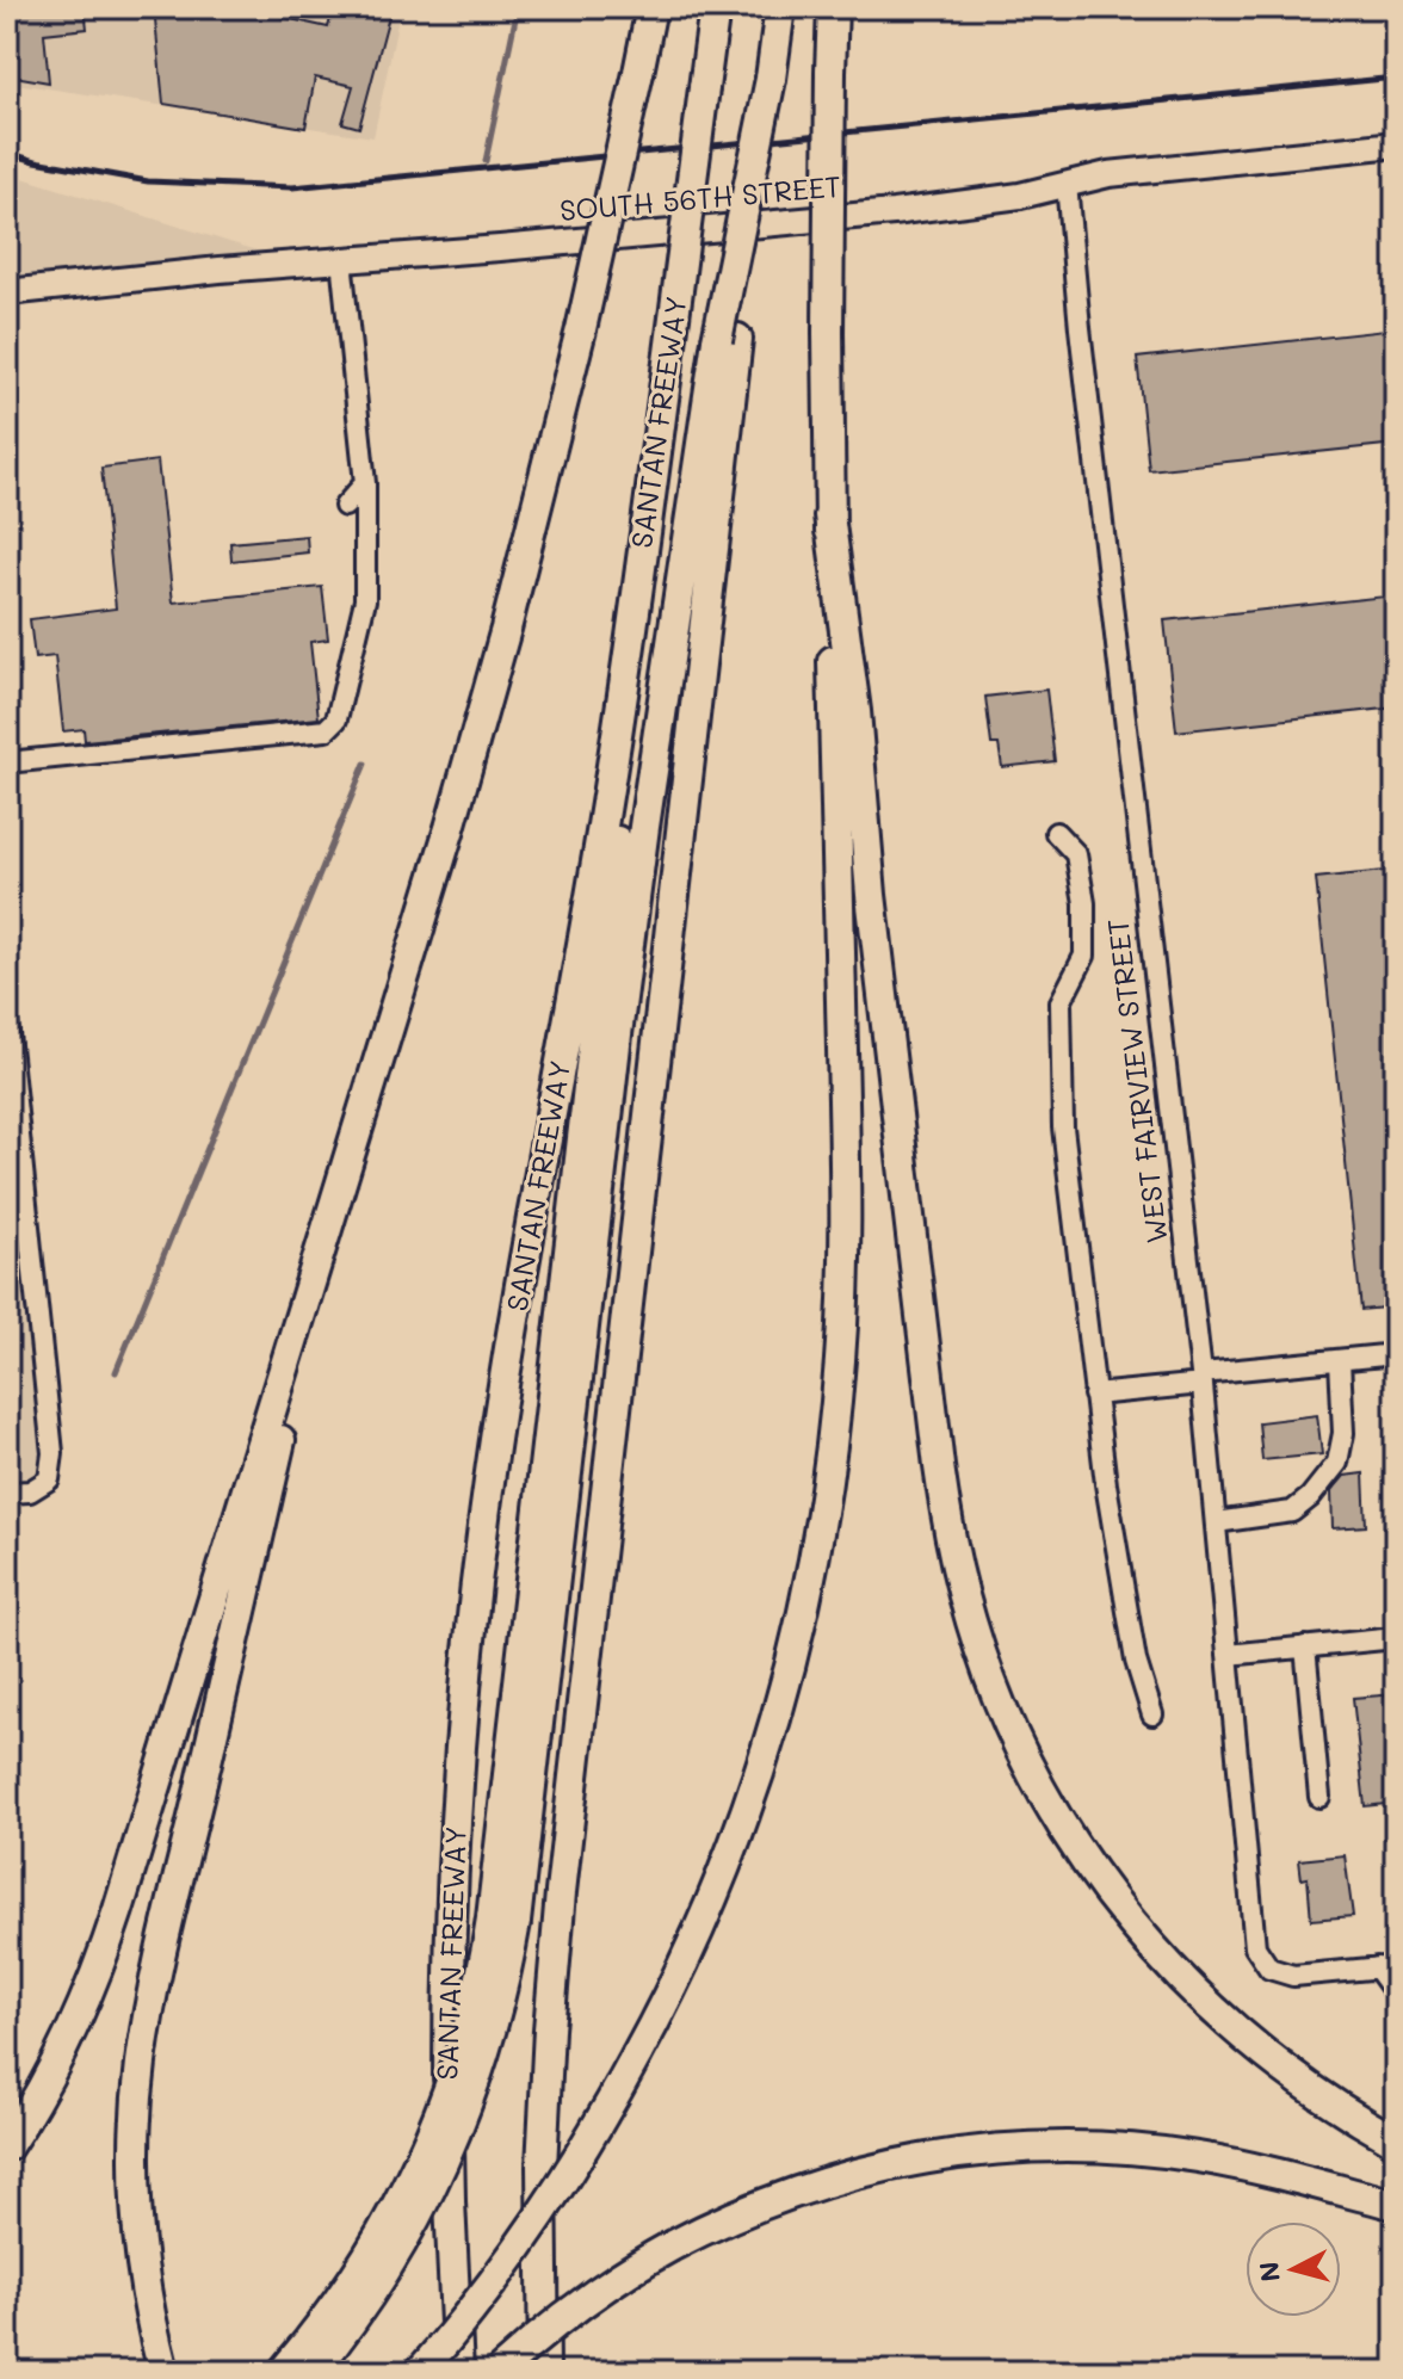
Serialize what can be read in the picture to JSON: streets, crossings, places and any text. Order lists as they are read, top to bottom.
{
  "streets": {
    "highway": ["SANTAN FREEWAY"],
    "main road": ["SOUTH 56TH STREET"],
    "street": ["WEST FAIRVIEW STREET"]
  },
  "crossings": [
    ["SOUTH 56TH STREET", "WEST FAIRVIEW STREET"]
  ],
  "north": "left"
}
